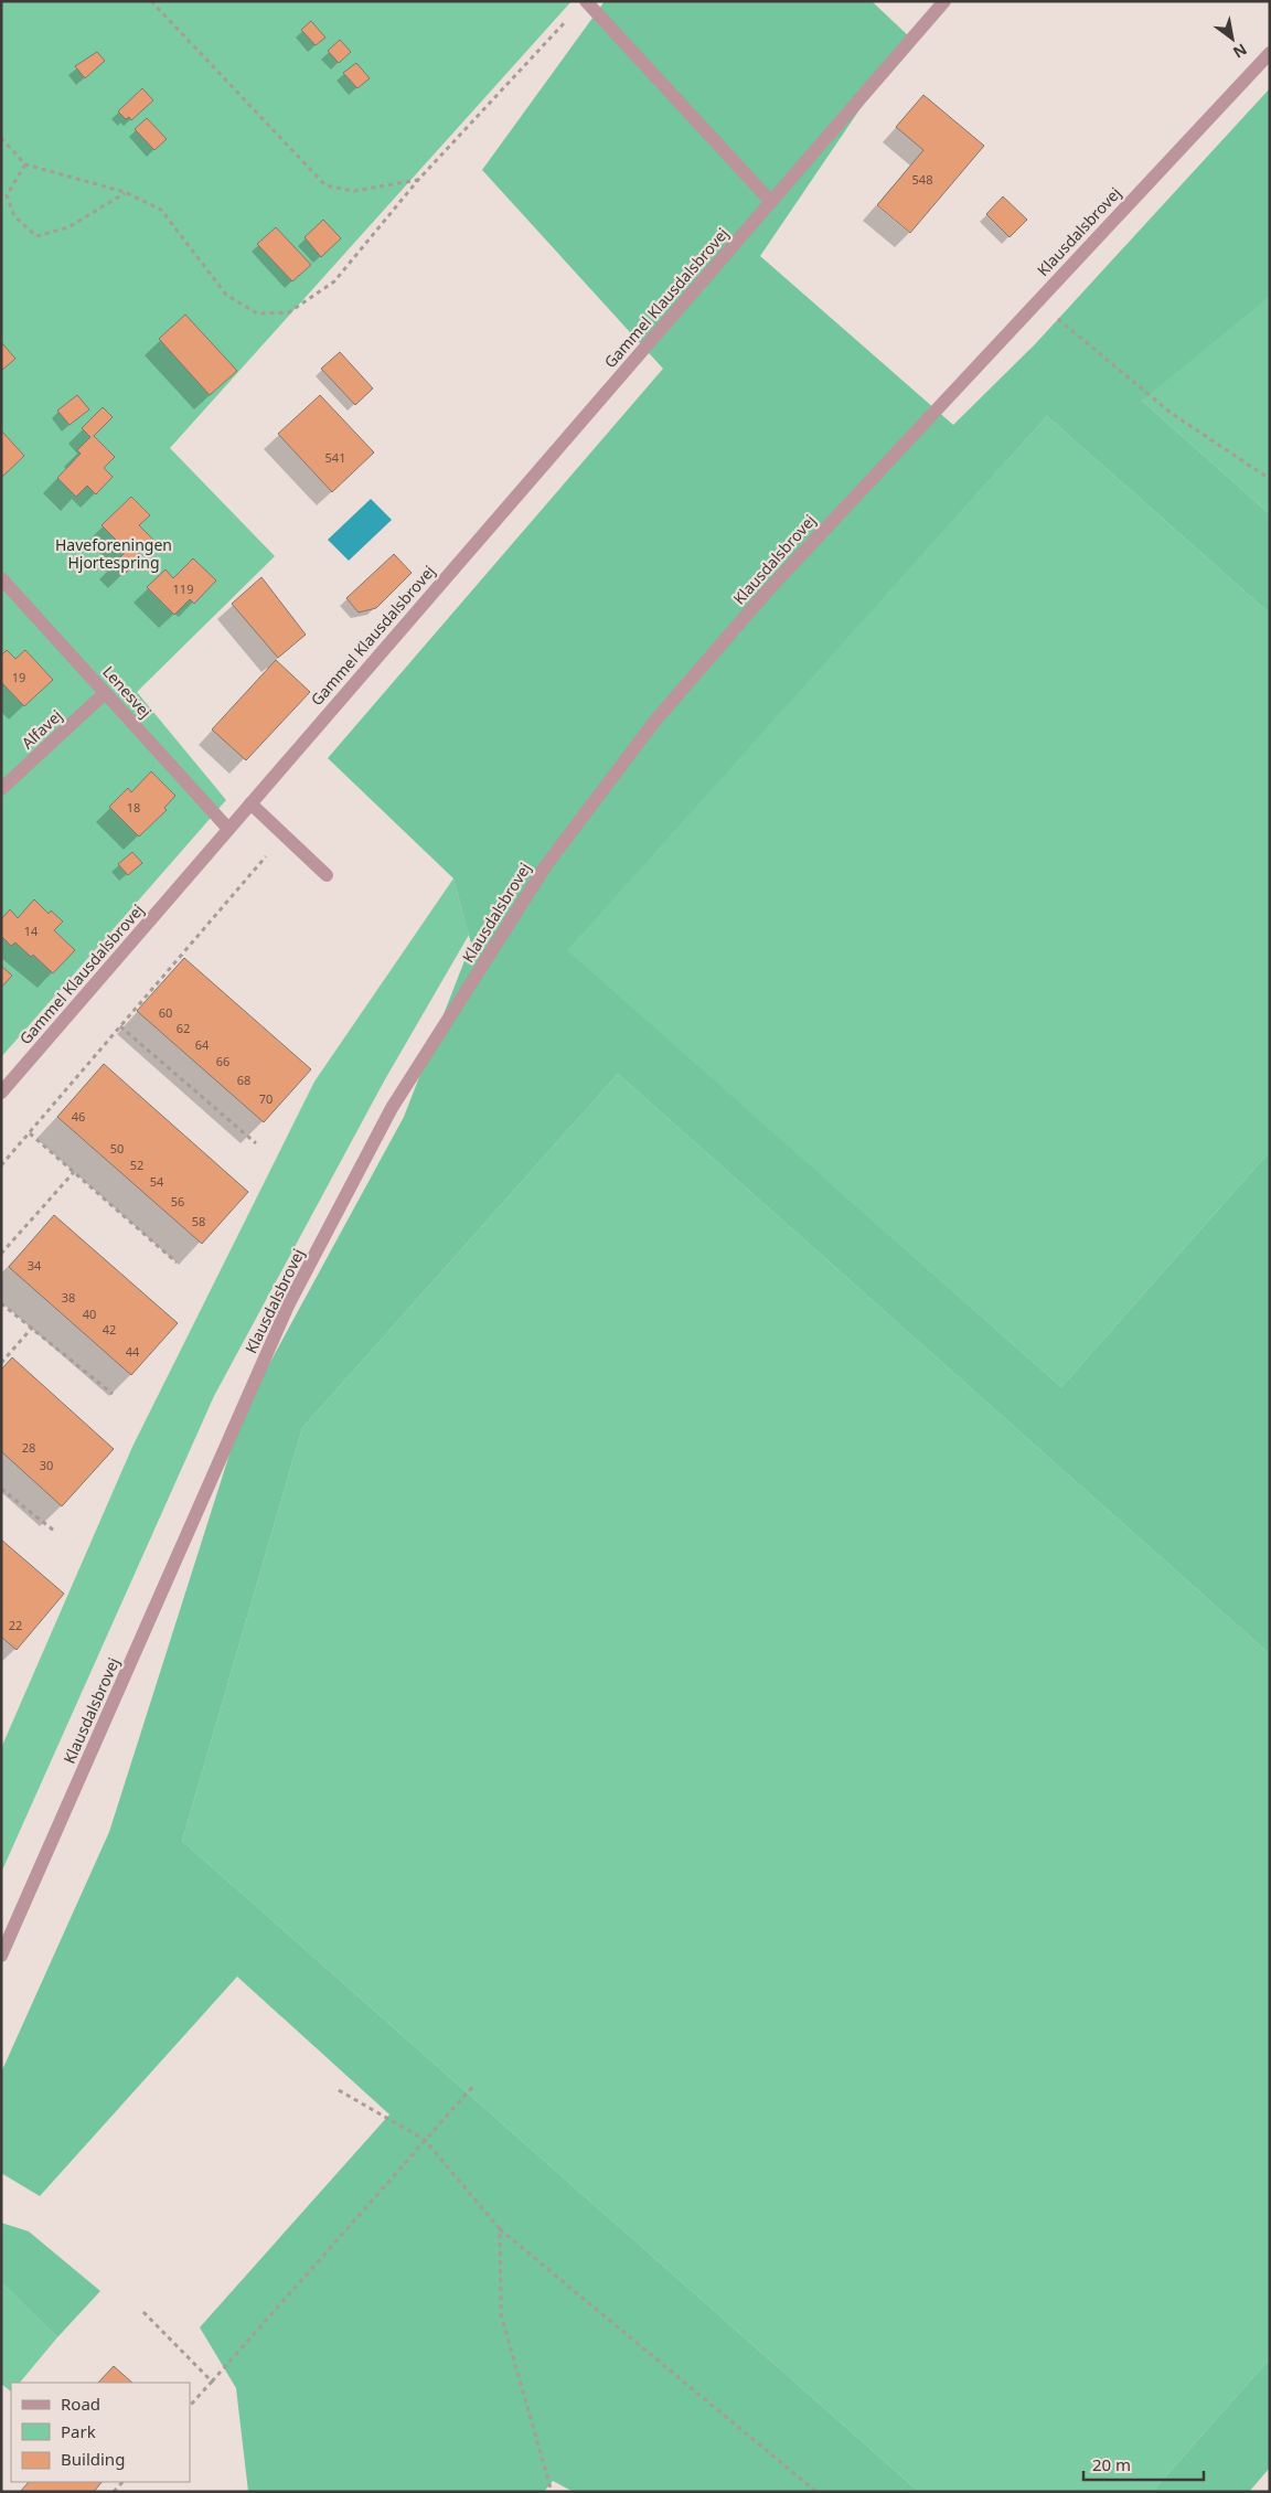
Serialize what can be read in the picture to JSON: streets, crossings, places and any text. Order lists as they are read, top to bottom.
{
  "streets": {
    "street": [
      "Klausdalsbrovej",
      "Gammel Klausdalsbrovej",
      "Lenesvej",
      "Alfavej"
    ]
  },
  "crossings": [
    ["Gammel Klausdalsbrovej", "Lenesvej"],
    ["Lenesvej", "Alfavej"]
  ],
  "parks": ["Haveforeningen Hjortespring"],
  "house_numbers": [
    "548",
    "541",
    "119",
    "19",
    "18",
    "14",
    "60",
    "62",
    "64",
    "66",
    "68",
    "70",
    "46",
    "50",
    "52",
    "54",
    "56",
    "58",
    "34",
    "38",
    "40",
    "42",
    "44",
    "28",
    "30",
    "22"
  ],
  "legend": ["Road", "Park", "Building"],
  "scale_bar": "20 m",
  "north": "bottom right"
}
